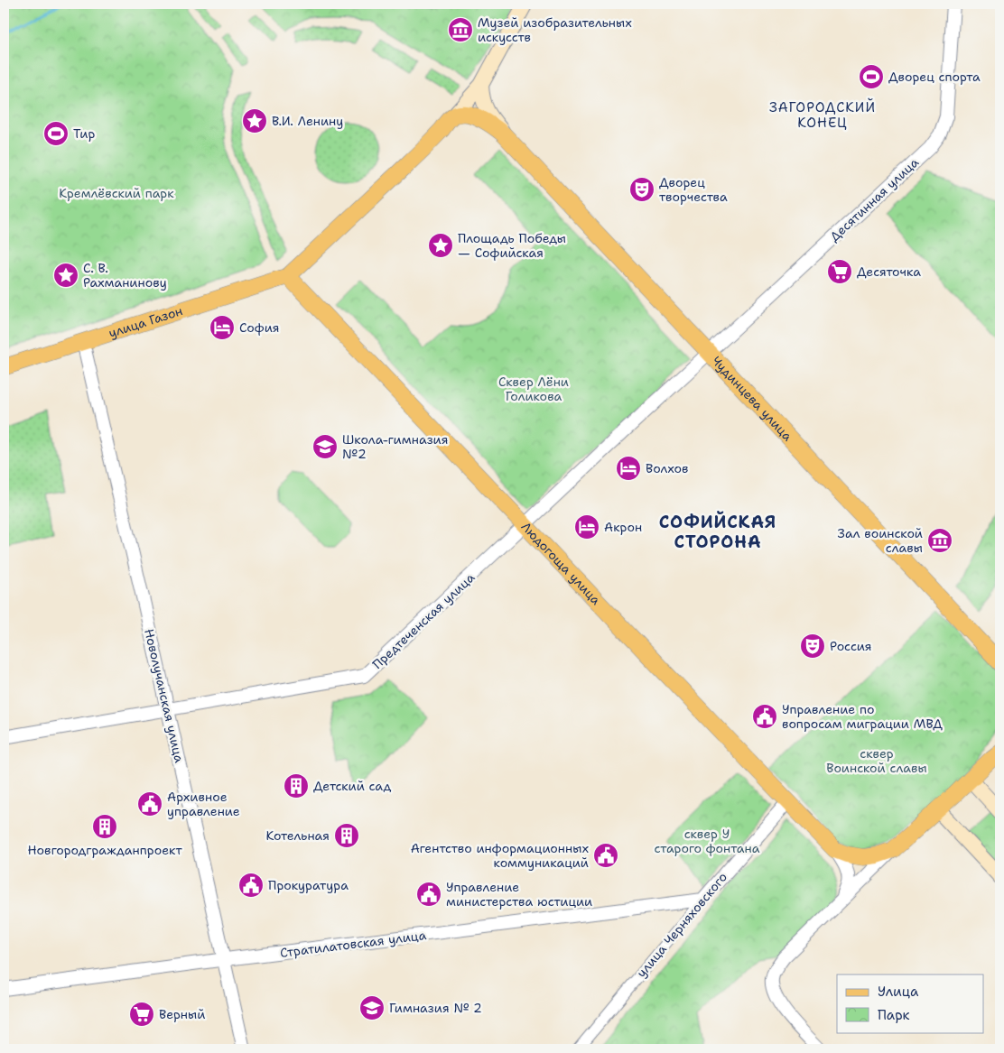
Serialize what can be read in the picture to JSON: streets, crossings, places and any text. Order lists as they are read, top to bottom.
{
  "streets": {
    "main road": ["улица Газон", "Чудинцева улица", "Людогоща улица"],
    "street": [
      "Десятинная улица",
      "Предтеченская улица",
      "Новолучанская улица",
      "улица Черняховского",
      "Стратилатовская улица"
    ]
  },
  "crossings": [
    ["Десятинная улица", "Чудинцева улица"],
    ["Десятинная улица", "Предтеченская улица"],
    ["улица Газон", "Людогоща улица"],
    ["улица Газон", "Новолучанская улица"],
    ["Чудинцева улица", "Предтеченская улица"],
    ["Людогоща улица", "Предтеченская улица"],
    ["Людогоща улица", "улица Черняховского"],
    ["Предтеченская улица", "Новолучанская улица"],
    ["Новолучанская улица", "Стратилатовская улица"],
    ["улица Черняховского", "Стратилатовская улица"]
  ],
  "districts": ["ЗАГОРОДСКИЙ КОНЕЦ", "СОФИЙСКАЯ СТОРОНА"],
  "parks": [
    "Кремлёвский парк",
    "Сквер Лёни Голикова",
    "сквер Воинской славы",
    "сквер У старого фонтана"
  ],
  "places": {
    "museum": ["Музей изобразительных искусств", "Зал воинской славы"],
    "sports": ["Дворец спорта", "Тир"],
    "place": ["В.И. Ленину", "Площадь Победы — Софийская", "С. В. Рахманинову"],
    "theatre": ["Дворец творчества", "Россия"],
    "supermarket": ["Десяточка", "Верный"],
    "hotel": ["София", "Волхов", "Акрон"],
    "school or university": ["Школа-гимназия №2", "Гимназия № 2"],
    "public building": [
      "Управление по вопросам миграции МВД",
      "Архивное управление",
      "Агентство информационных коммуникаций",
      "Прокуратура",
      "Управление министерства юстиции"
    ],
    "building": ["Детский сад", "Новгородгражданпроект", "Котельная"]
  },
  "legend": ["Улица", "Парк"]
}
